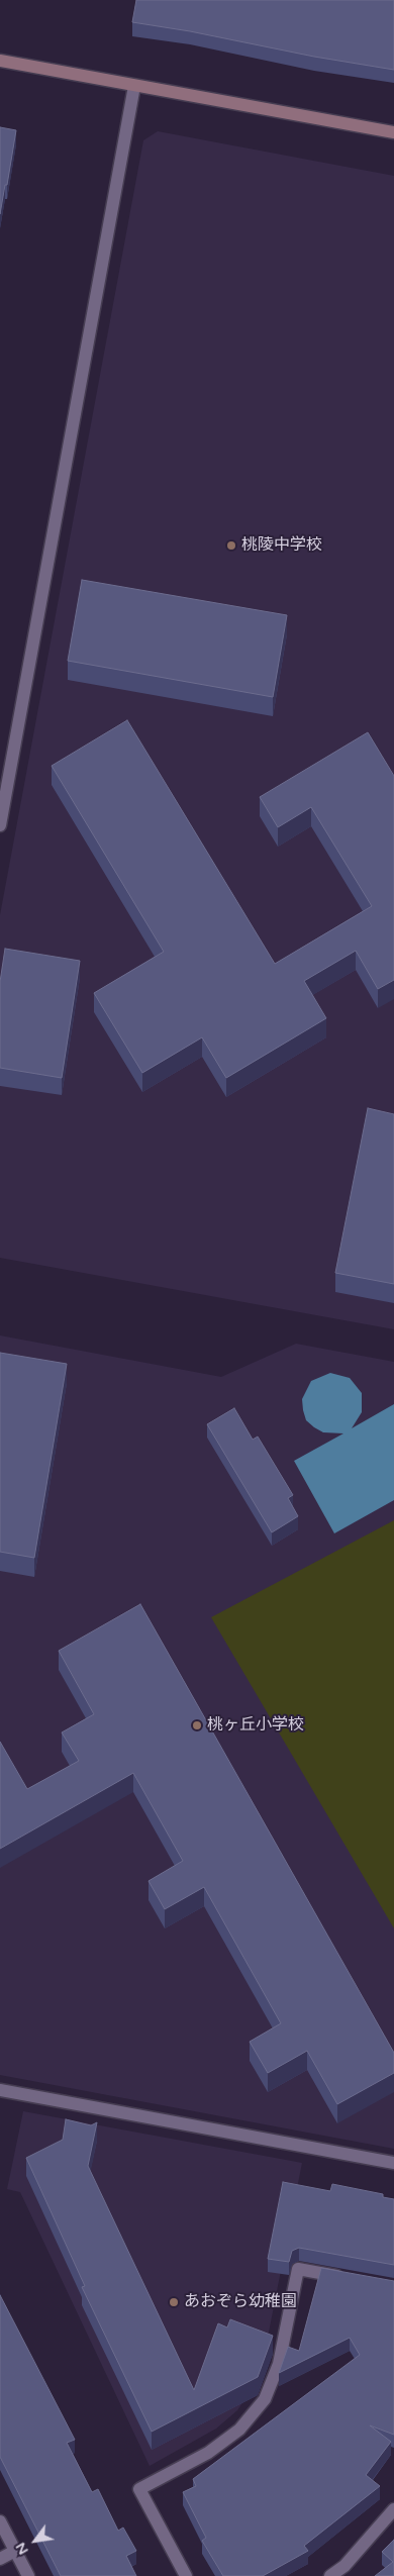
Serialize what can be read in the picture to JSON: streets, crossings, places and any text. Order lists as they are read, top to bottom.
{
  "places": ["桃陵中学校", "桃ヶ丘小学校", "あおぞら幼稚園"],
  "north": "bottom left"
}
